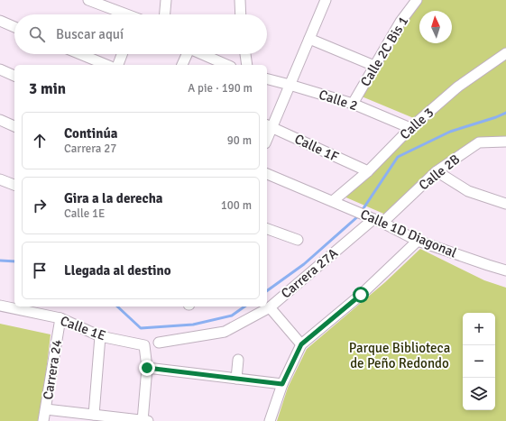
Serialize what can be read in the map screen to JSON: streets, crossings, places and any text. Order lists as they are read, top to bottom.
{
  "streets": {
    "street": [
      "Calle 2C Bis 1",
      "Calle 2",
      "Calle 3",
      "Calle 1F",
      "Calle 2B",
      "Calle 1D Diagonal",
      "Carrera 27A",
      "Calle 1E",
      "Carrera 24"
    ]
  },
  "crossings": [
    ["Calle 2C Bis 1", "Calle 2"],
    ["Calle 2", "Calle 3"],
    ["Calle 3", "Calle 1F"],
    ["Calle 3", "Calle 1D Diagonal"],
    ["Calle 2B", "Calle 1D Diagonal"],
    ["Calle 2B", "Carrera 27A"],
    ["Calle 1D Diagonal", "Carrera 27A"],
    ["Calle 1E", "Carrera 24"]
  ],
  "parks": ["Parque Biblioteca de Peño Redondo"],
  "north": "top",
  "page": {
    "search": "Buscar aquí",
    "heading": ["3 min", "A pie · 190 m"],
    "list": [
      ["Continúa", "Carrera 27", "90 m"],
      ["Gira a la derecha", "Calle 1E", "100 m"],
      "Llegada al destino"
    ],
    "map_buttons": ["+", "−"]
  }
}
